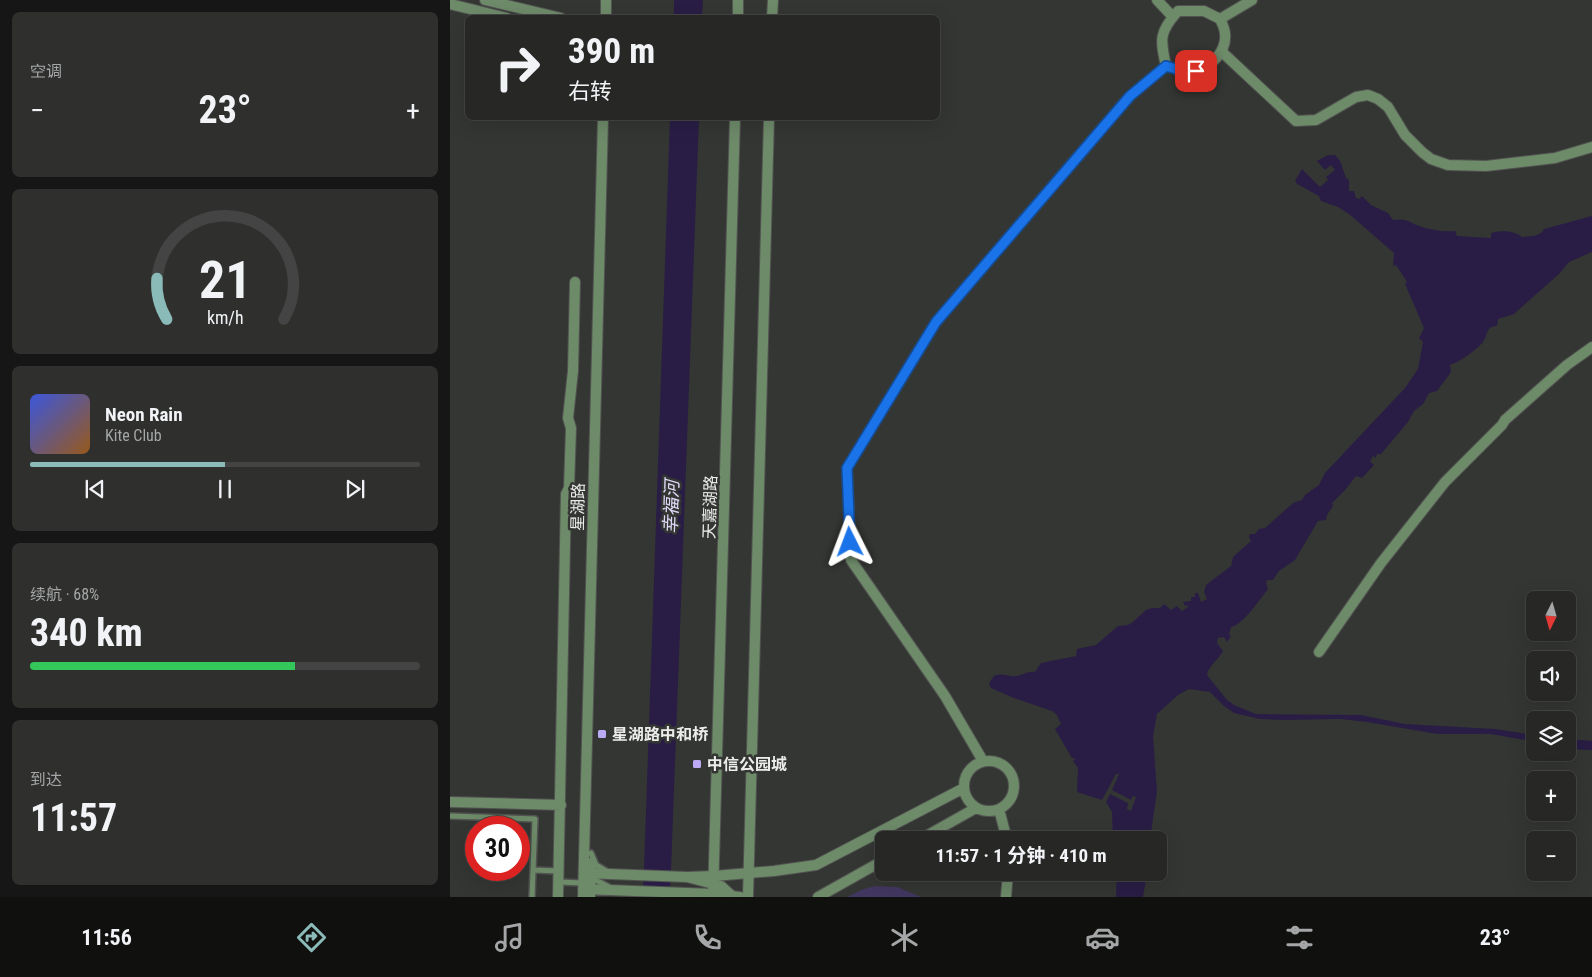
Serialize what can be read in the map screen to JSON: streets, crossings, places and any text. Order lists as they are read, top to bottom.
{
  "streets": {
    "street": ["星湖路", "天嘉湖路"]
  },
  "water": ["幸福河"],
  "places": {
    "transit": ["星湖路中和桥", "中信公园城"]
  },
  "north": "bottom",
  "page": {
    "tile": [
      "空调",
      ["续航 · 68%", "340 km"],
      ["到达", "11:57"]
    ],
    "turn": ["390 m", "右转"],
    "heat": ["−", "23°", "+"],
    "song": ["Neon Rain", "Kite Club"],
    "map_buttons": ["+", "−"],
    "limit": "30",
    "trip": "11:57 · 1 分钟 · 410 m",
    "tabs": ["11:56", "23°"],
    "gauge": ["21", "km/h"]
  }
}
